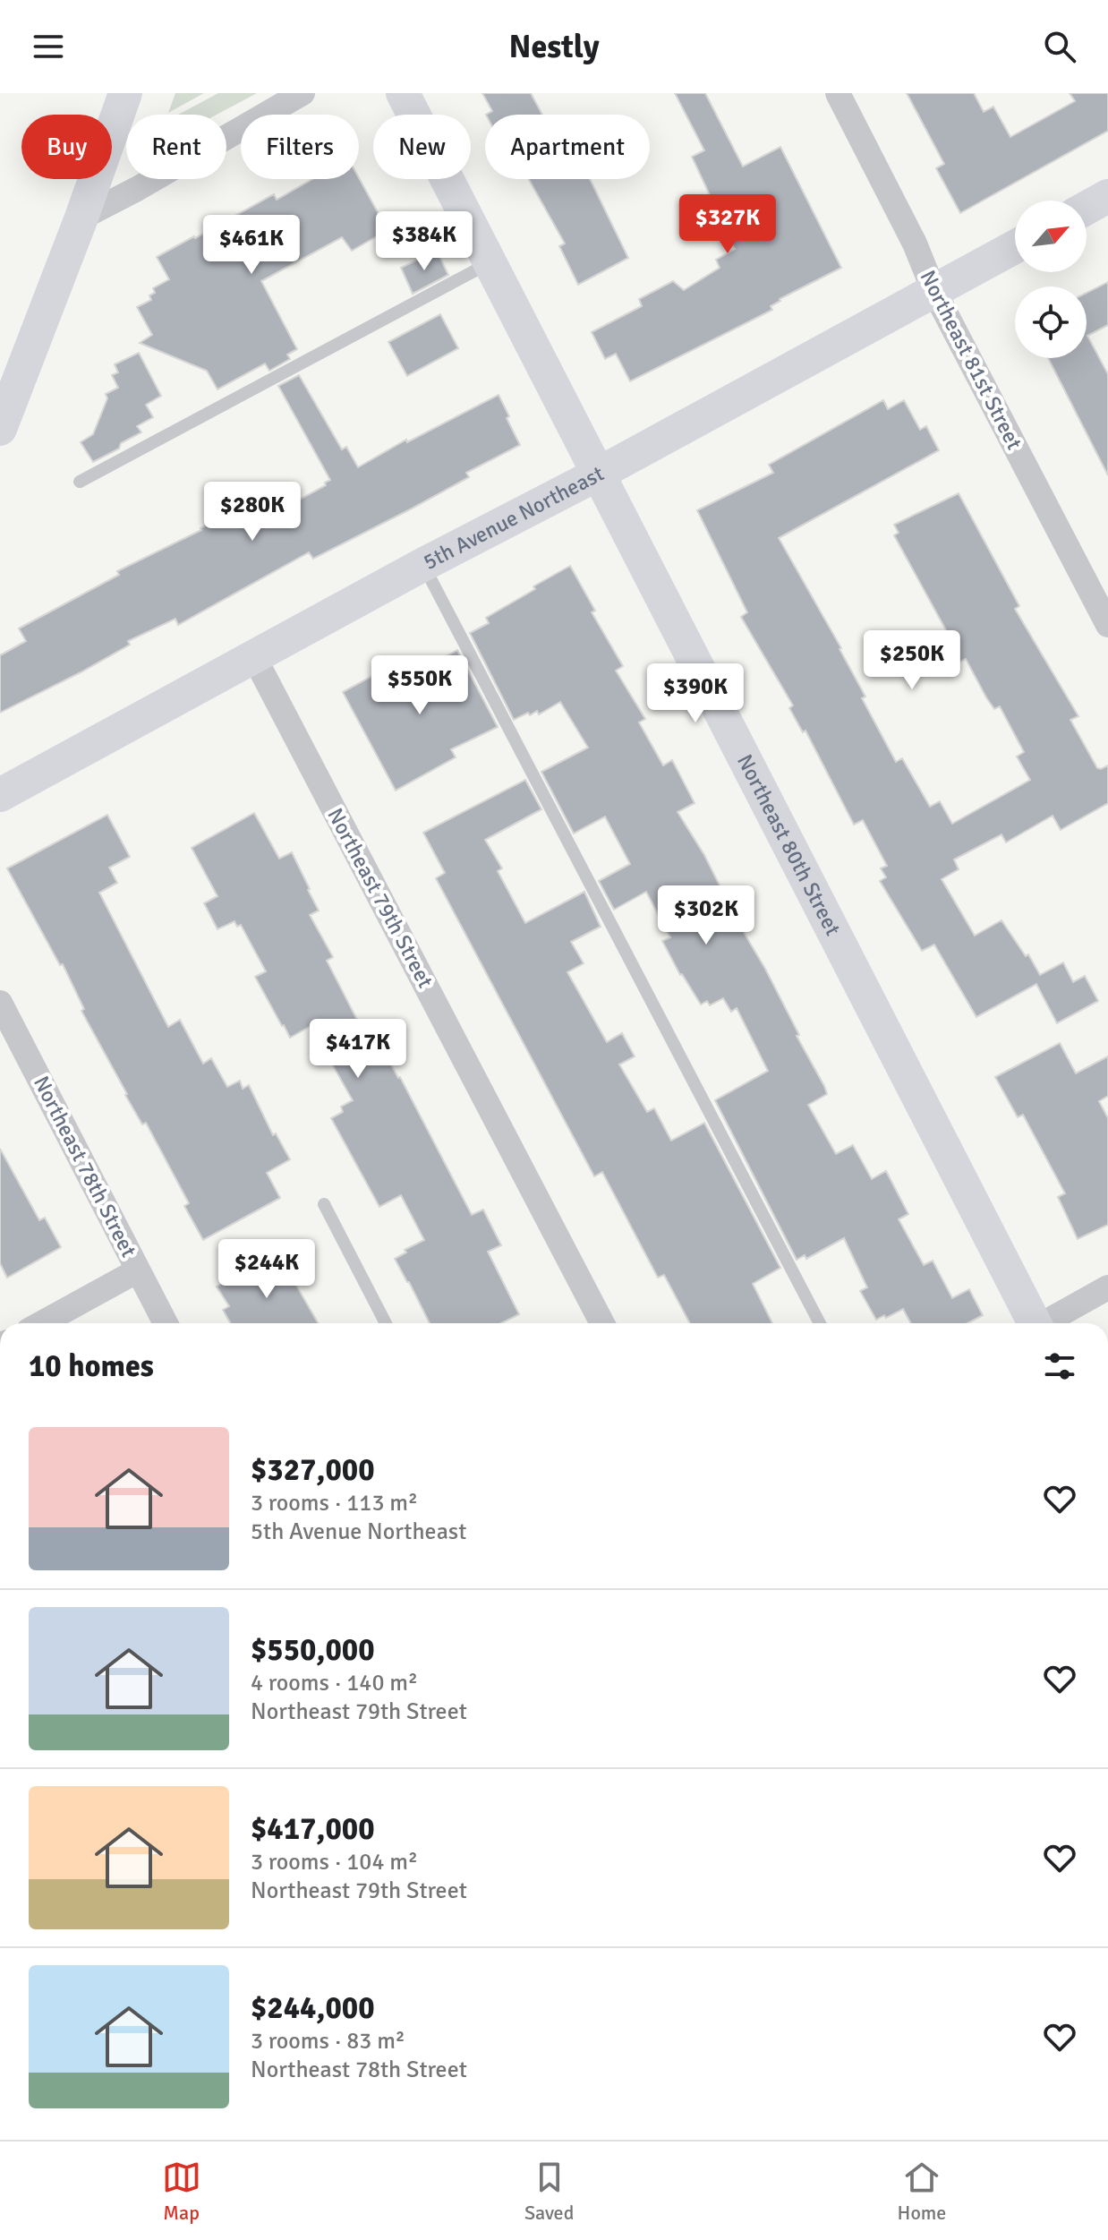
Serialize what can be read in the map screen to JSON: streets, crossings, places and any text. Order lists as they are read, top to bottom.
{
  "streets": {
    "main road": ["5th Avenue Northeast", "Northeast 80th Street"],
    "street": ["Northeast 81st Street", "Northeast 79th Street", "Northeast 78th Street"]
  },
  "crossings": [
    ["Northeast 81st Street", "5th Avenue Northeast"],
    ["5th Avenue Northeast", "Northeast 80th Street"],
    ["5th Avenue Northeast", "Northeast 79th Street"]
  ],
  "north": "top right",
  "page": {
    "header": "Nestly",
    "chip": [
      "Buy",
      "Rent",
      "Filters",
      "New",
      "Apartment"
    ],
    "price": [
      "$327K",
      "$384K",
      "$461K",
      "$280K",
      "$250K",
      "$550K",
      "$390K",
      "$302K",
      "$417K",
      "$244K"
    ],
    "heading": "10 homes",
    "list": [
      {
        "name": "$327,000",
        "note": "3 rooms · 113 m² · 5th Avenue Northeast"
      },
      {
        "name": "$550,000",
        "note": "4 rooms · 140 m² · Northeast 79th Street"
      },
      {
        "name": "$417,000",
        "note": "3 rooms · 104 m² · Northeast 79th Street"
      },
      {
        "name": "$244,000",
        "note": "3 rooms · 83 m² · Northeast 78th Street"
      }
    ],
    "tabs": ["Map", "Saved", "Home"]
  }
}
